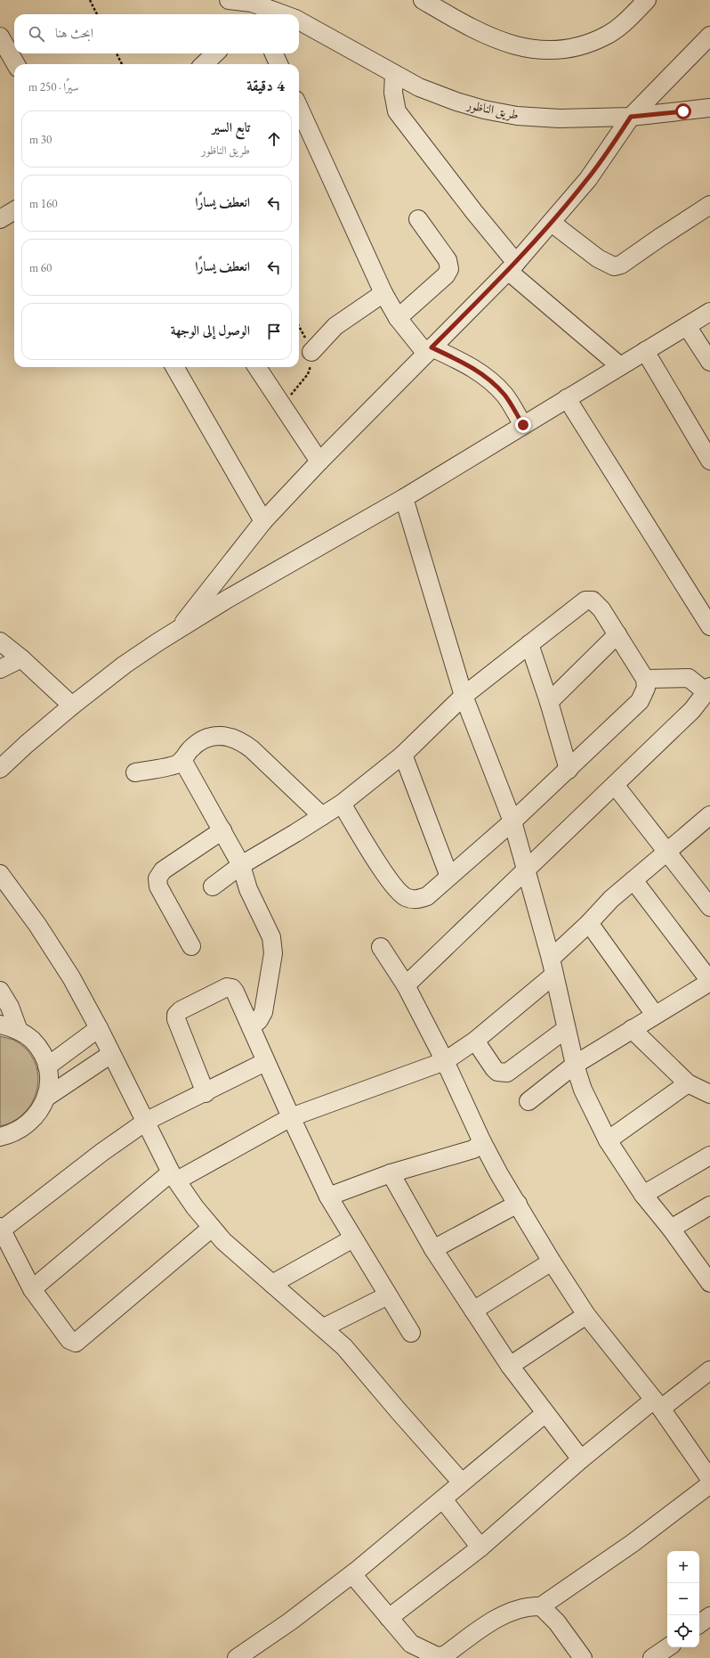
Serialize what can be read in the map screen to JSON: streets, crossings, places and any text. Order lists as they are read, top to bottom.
{
  "streets": {
    "street": ["طريق الناظور"]
  },
  "page": {
    "search": "ابحث هنا",
    "heading": ["4 دقيقة", "سيرًا · 250 m"],
    "list": [
      ["تابع السير", "طريق الناظور", "30 m"],
      ["انعطف يسارًا", "160 m"],
      ["انعطف يسارًا", "60 m"],
      "الوصول إلى الوجهة"
    ],
    "map_buttons": ["+", "−"]
  }
}
